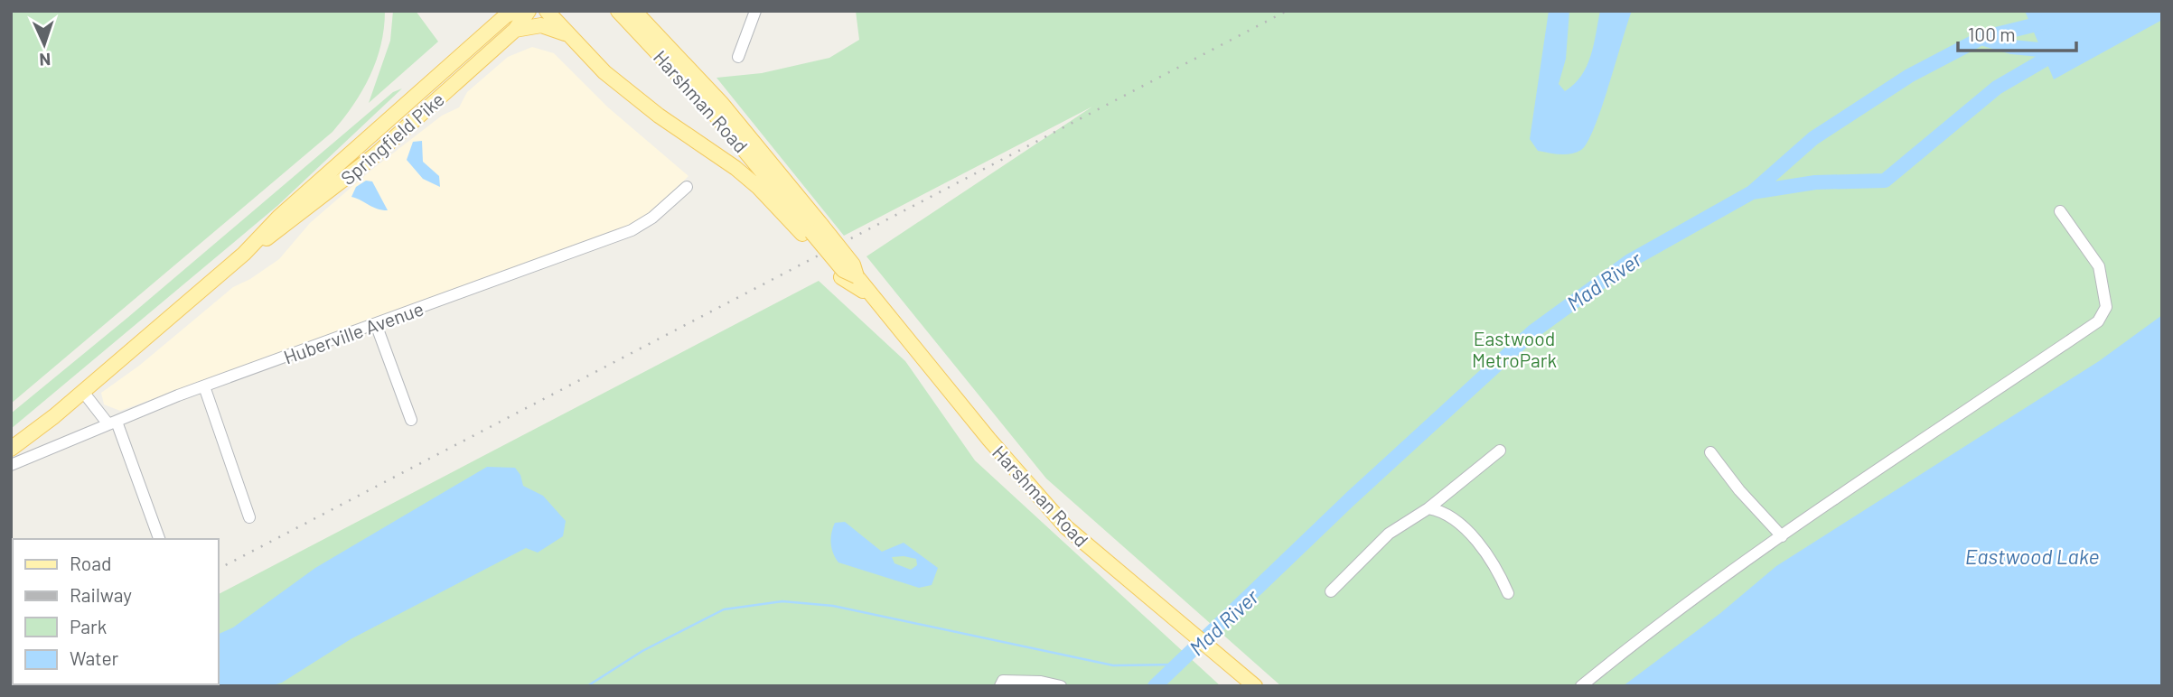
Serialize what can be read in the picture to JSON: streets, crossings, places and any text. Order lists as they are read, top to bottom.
{
  "streets": {
    "main road": ["Harshman Road", "Springfield Pike"],
    "street": ["Huberville Avenue"]
  },
  "water": ["Mad River", "Eastwood Lake"],
  "parks": ["Eastwood MetroPark"],
  "legend": [
    "Road",
    "Railway",
    "Park",
    "Water"
  ],
  "scale_bar": "100 m",
  "north": "bottom"
}
